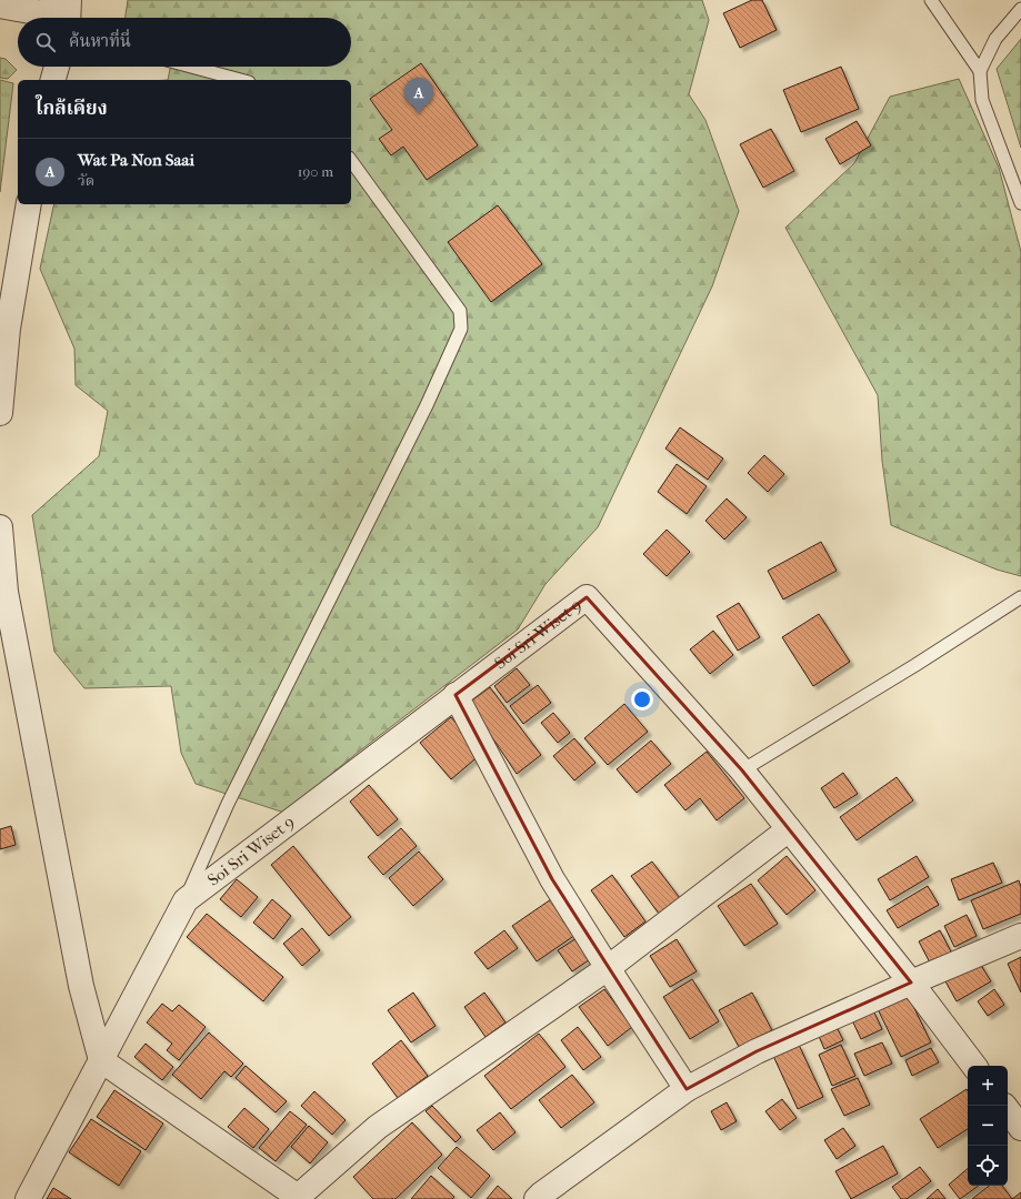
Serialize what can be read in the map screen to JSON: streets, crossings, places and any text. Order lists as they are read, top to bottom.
{
  "streets": {
    "street": ["Soi Sri Wiset 9"]
  },
  "page": {
    "search": "ค้นหาที่นี่",
    "pins": "A",
    "heading": "ใกล้เคียง",
    "list": [
      {
        "mark": "A",
        "name": "Wat Pa Non Saai",
        "note": "วัด",
        "value": "190 m"
      }
    ],
    "map_buttons": ["+", "−"]
  }
}
